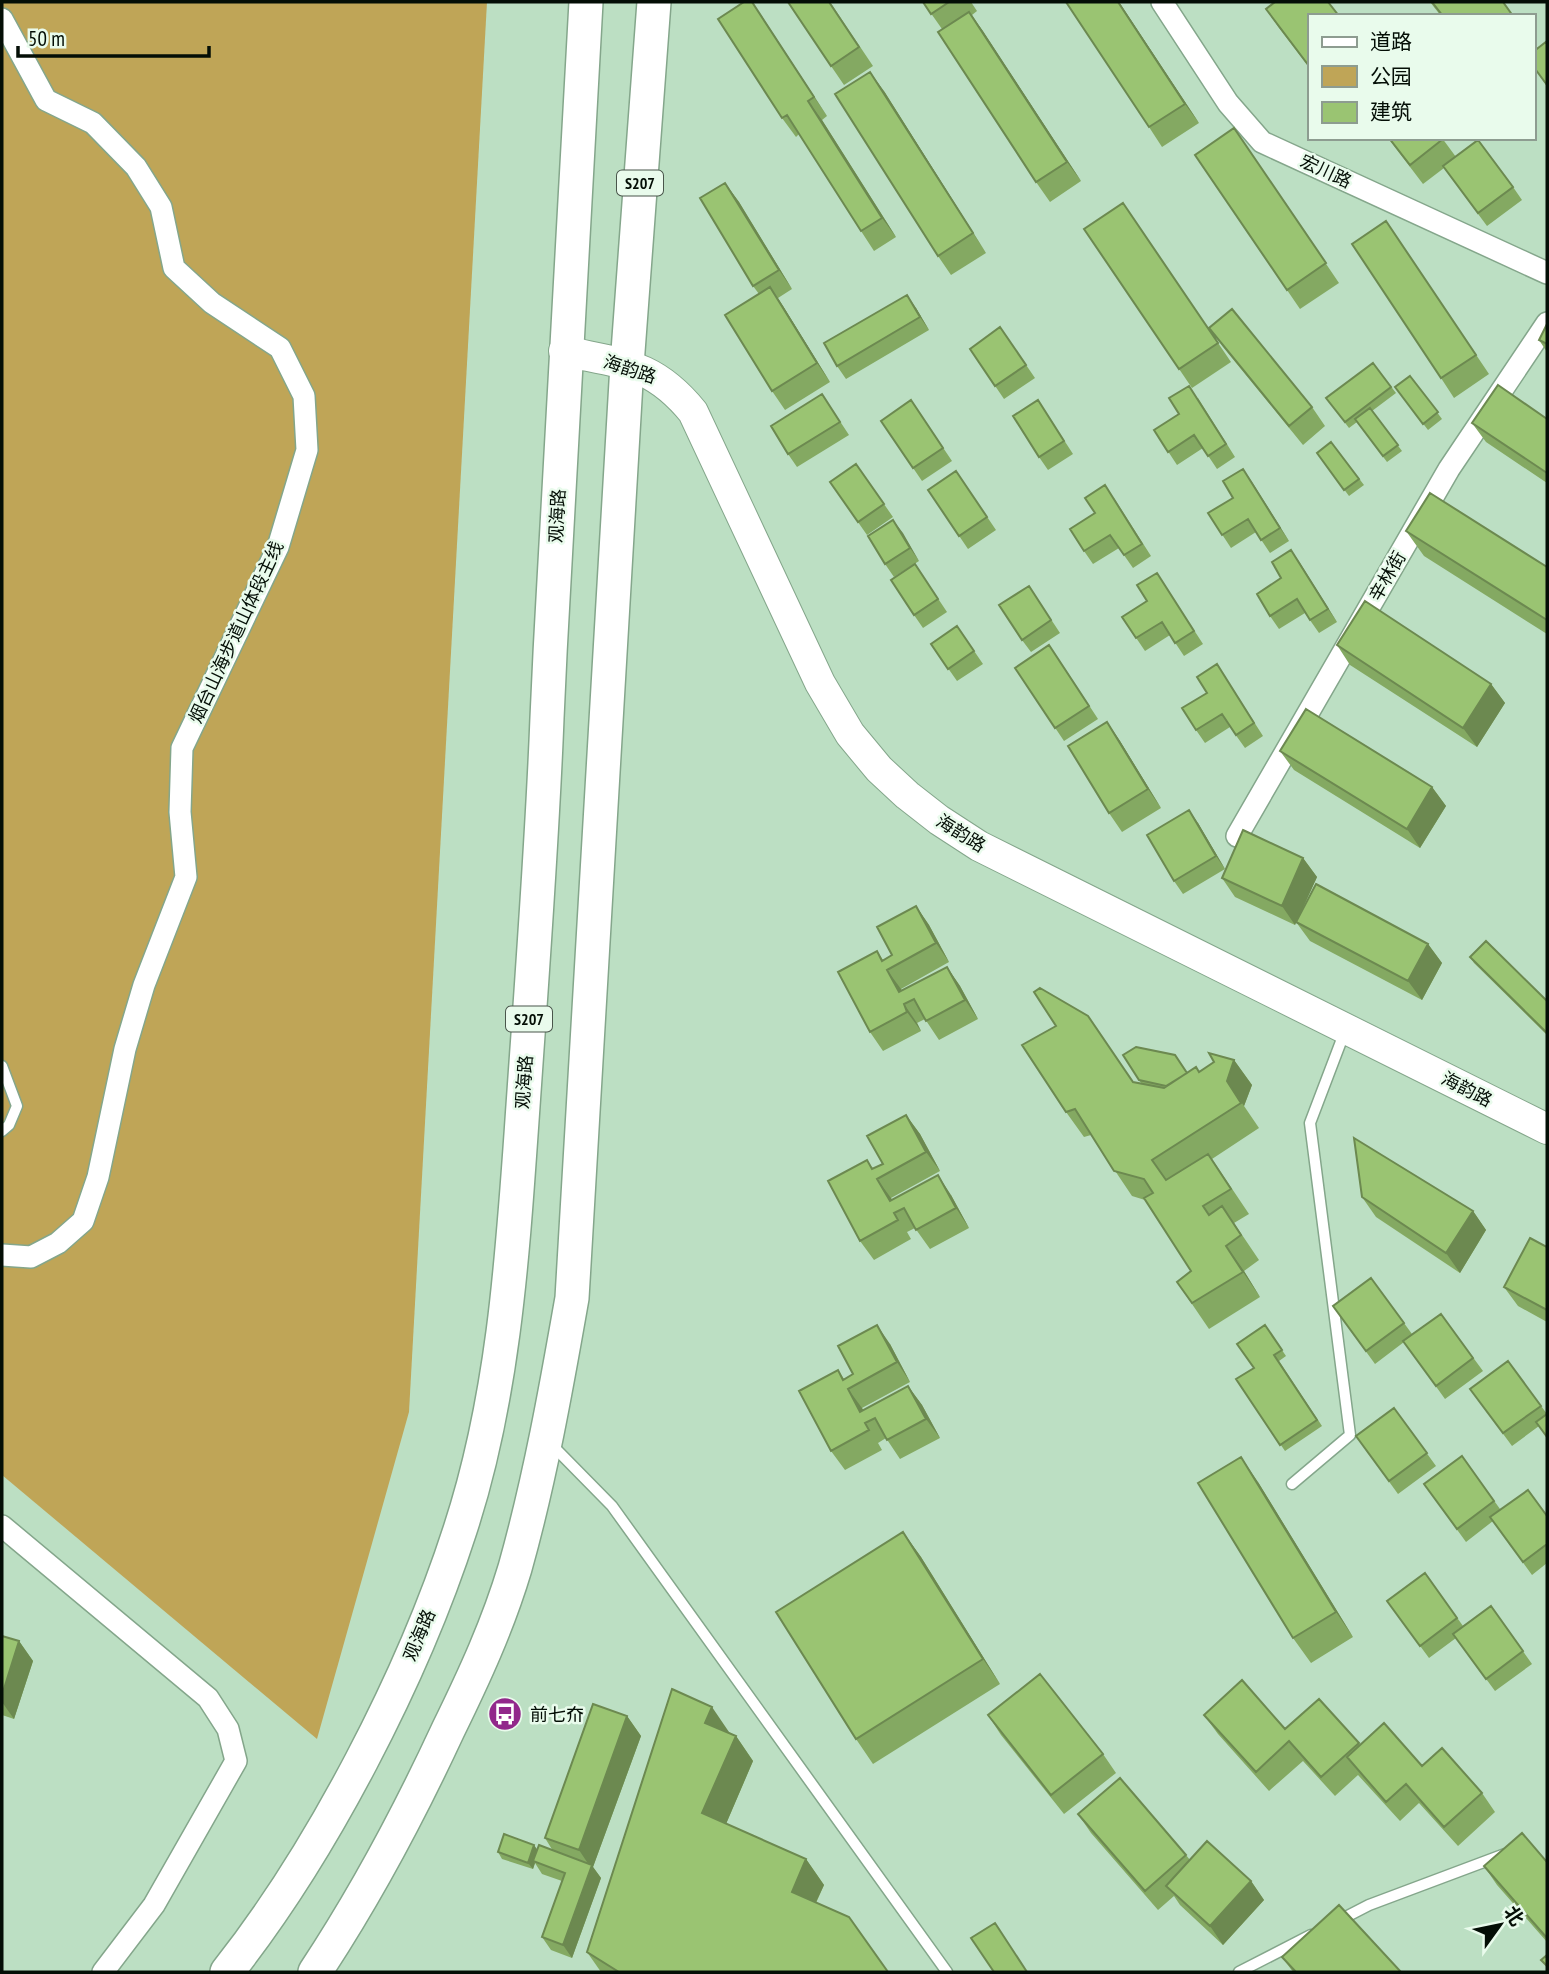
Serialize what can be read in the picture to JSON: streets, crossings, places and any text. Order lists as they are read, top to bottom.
{
  "streets": {
    "main road": ["S207", "观海路"],
    "street": [
      "宏川路",
      "海韵路",
      "辛林街",
      "烟台山海步道山体段主线"
    ]
  },
  "crossings": [
    ["S207", "海韵路"],
    ["海韵路", "观海路"]
  ],
  "places": {
    "bus stop": ["前七夼"]
  },
  "legend": ["道路", "公园", "建筑"],
  "scale_bar": "50 m",
  "north": "top right"
}
